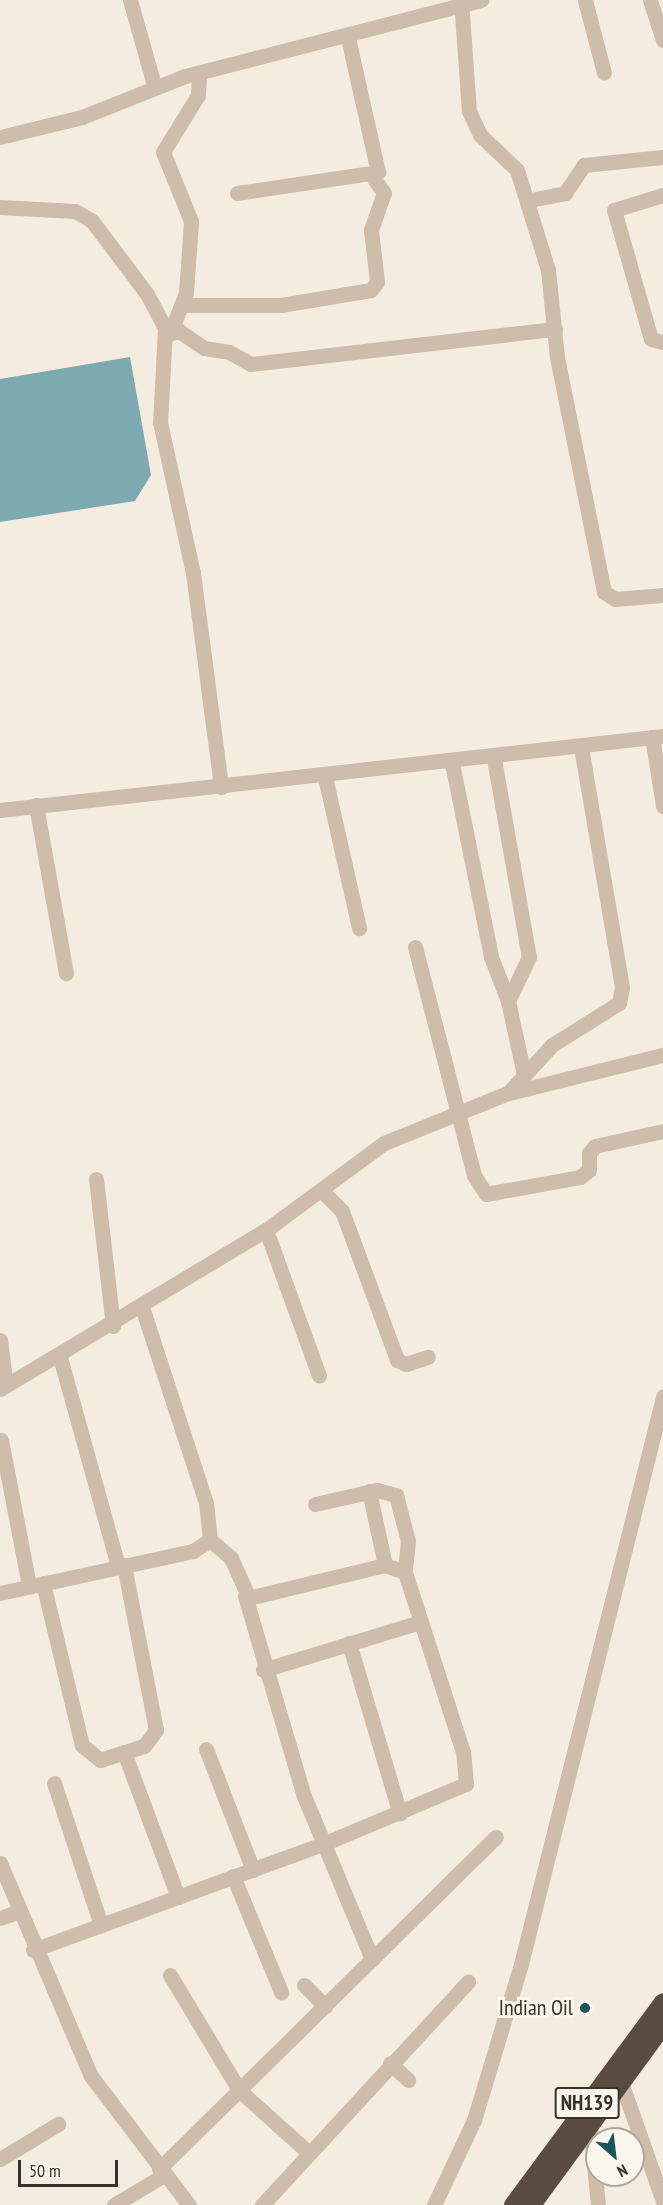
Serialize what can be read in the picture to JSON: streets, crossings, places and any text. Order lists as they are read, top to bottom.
{
  "streets": {
    "highway": ["NH139"]
  },
  "places": ["Indian Oil"],
  "scale_bar": "50 m",
  "north": "bottom right"
}
